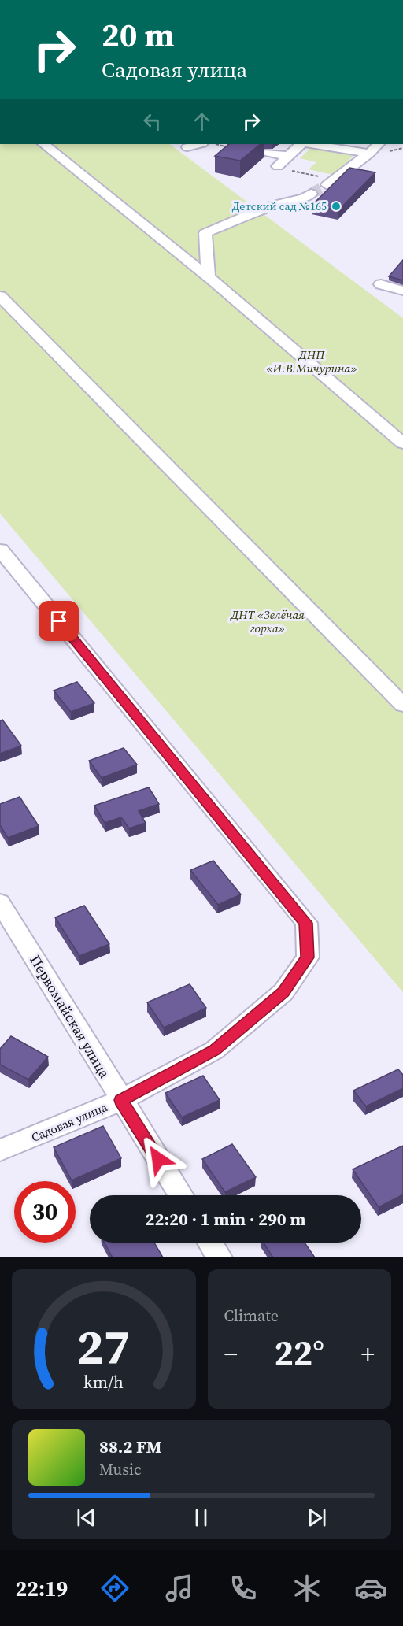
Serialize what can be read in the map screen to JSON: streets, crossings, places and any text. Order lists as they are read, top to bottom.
{
  "streets": {
    "street": ["Первомайская улица", "Садовая улица"]
  },
  "crossings": [
    ["Первомайская улица", "Садовая улица"]
  ],
  "parks": ["ДНП «И.В.Мичурина»", "ДНТ «Зелёная горка»"],
  "places": ["Детский сад №165"],
  "page": {
    "turn": ["20 m", "Садовая улица"],
    "limit": "30",
    "trip": "22:20 · 1 min · 290 m",
    "tile": "Climate",
    "heat": ["−", "22°", "+"],
    "song": ["88.2 FM", "Music"],
    "tabs": "22:19",
    "gauge": ["27", "km/h"]
  }
}
